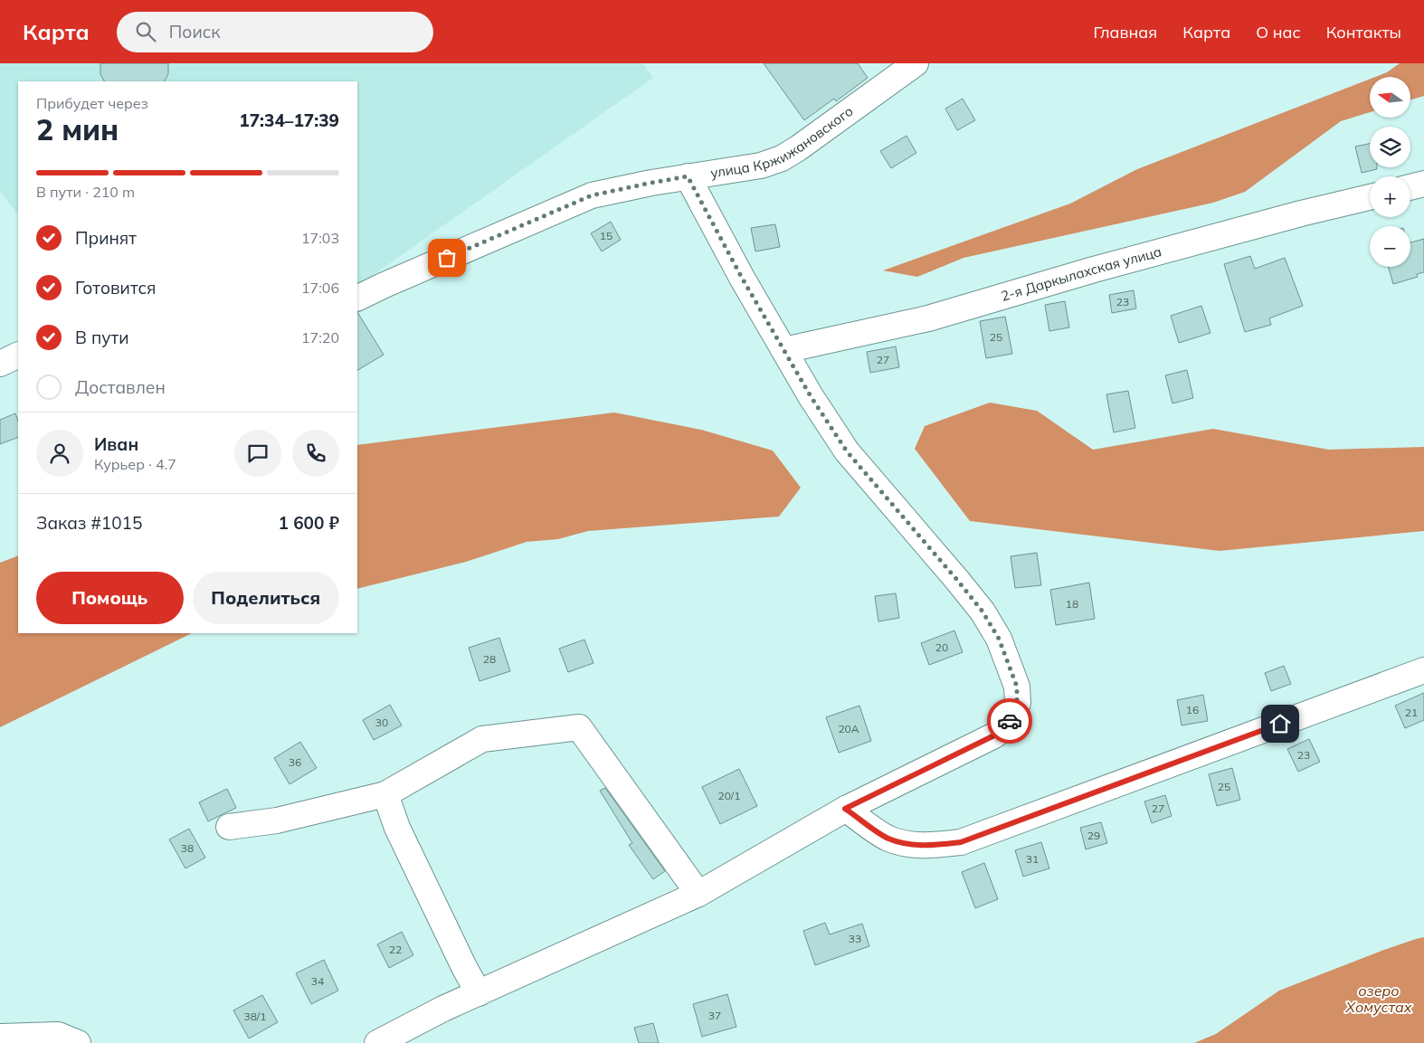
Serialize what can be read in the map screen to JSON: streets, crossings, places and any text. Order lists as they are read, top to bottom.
{
  "streets": {
    "street": ["улица Кржижановского", "2-я Даркылахская улица"]
  },
  "water": ["озеро Хомустах"],
  "house_numbers": [
    "15",
    "23",
    "25",
    "27",
    "18",
    "20",
    "28",
    "16",
    "21",
    "30",
    "20А",
    "23",
    "36",
    "25",
    "20/1",
    "27",
    "29",
    "38",
    "31",
    "33",
    "22",
    "34",
    "37",
    "38/1"
  ],
  "north": "left",
  "page": {
    "header": "Карта",
    "search": "Поиск",
    "nav": [
      "Главная",
      "Карта",
      "О нас",
      "Контакты"
    ],
    "map_buttons": ["+", "−"],
    "heading": ["2 мин", "Прибудет через", "17:34–17:39"],
    "panel": [
      "Иван",
      "Курьер · 4.7",
      "Заказ #1015",
      "1 600 ₽"
    ],
    "bar": "В пути · 210 m",
    "list": [
      ["Принят", "17:03"],
      ["Готовится", "17:06"],
      ["В пути", "17:20"],
      "Доставлен"
    ],
    "buttons": ["Помощь", "Поделиться"]
  }
}
